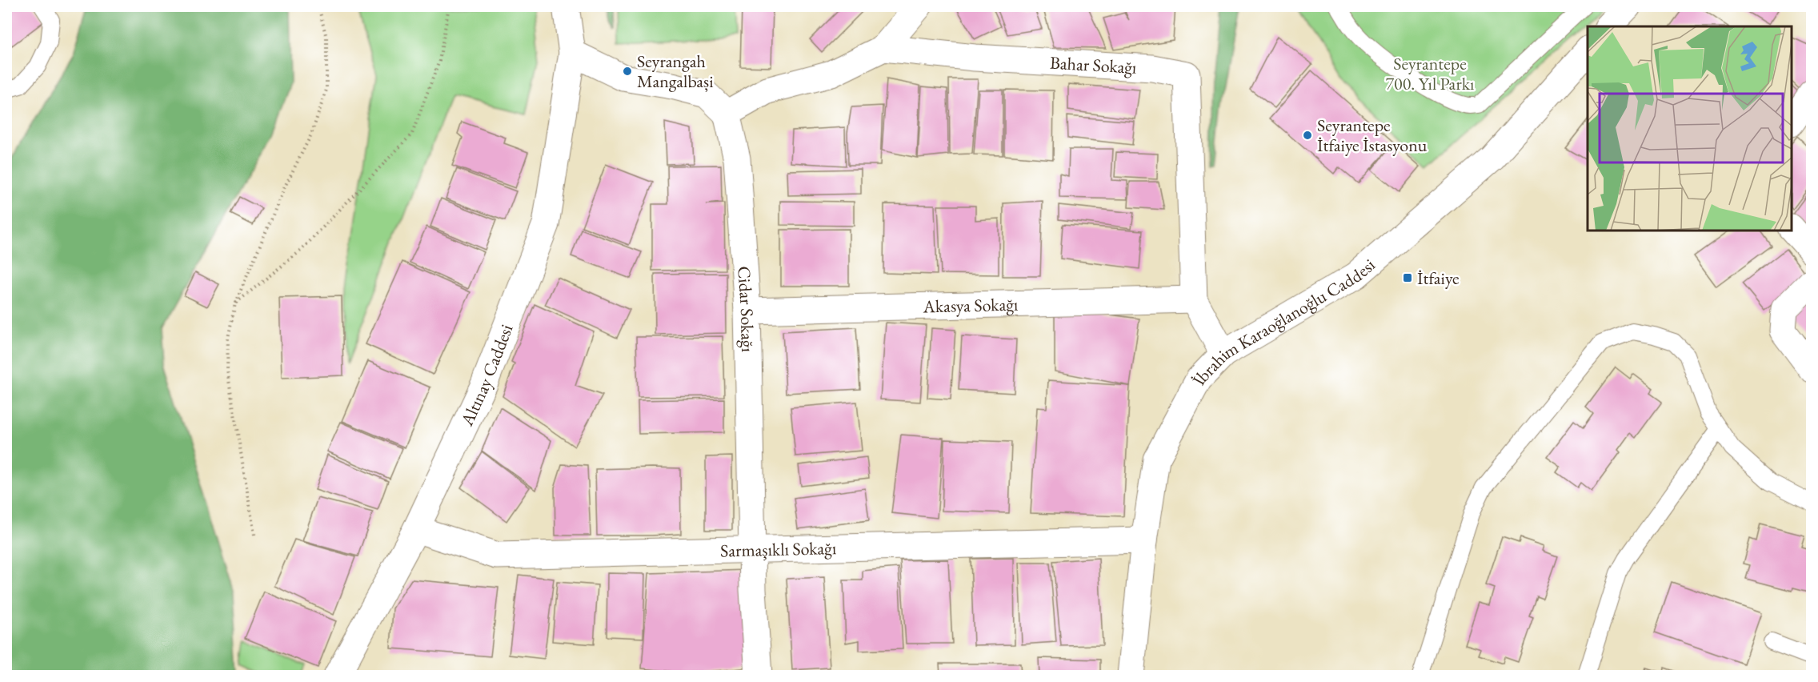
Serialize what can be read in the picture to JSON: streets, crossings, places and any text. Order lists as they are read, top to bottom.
{
  "streets": {
    "street": [
      "Bahar Sokağı",
      "Akasya Sokağı",
      "Cidar Sokağı",
      "İbrahim Karaoğlanoğlu Caddesi",
      "Altınay Caddesi",
      "Sarmaşıklı Sokağı"
    ]
  },
  "crossings": [
    ["Bahar Sokağı", "Akasya Sokağı"],
    ["Bahar Sokağı", "İbrahim Karaoğlanoğlu Caddesi"],
    ["Akasya Sokağı", "Cidar Sokağı"],
    ["Cidar Sokağı", "Sarmaşıklı Sokağı"],
    ["İbrahim Karaoğlanoğlu Caddesi", "Sarmaşıklı Sokağı"],
    ["Altınay Caddesi", "Sarmaşıklı Sokağı"]
  ],
  "parks": ["Seyrantepe 700. Yıl Parkı"],
  "places": {
    "other": ["Seyrangah Mangalbași", "Seyrantepe İtfaiye İstasyonu"],
    "transit": ["İtfaiye"]
  }
}
